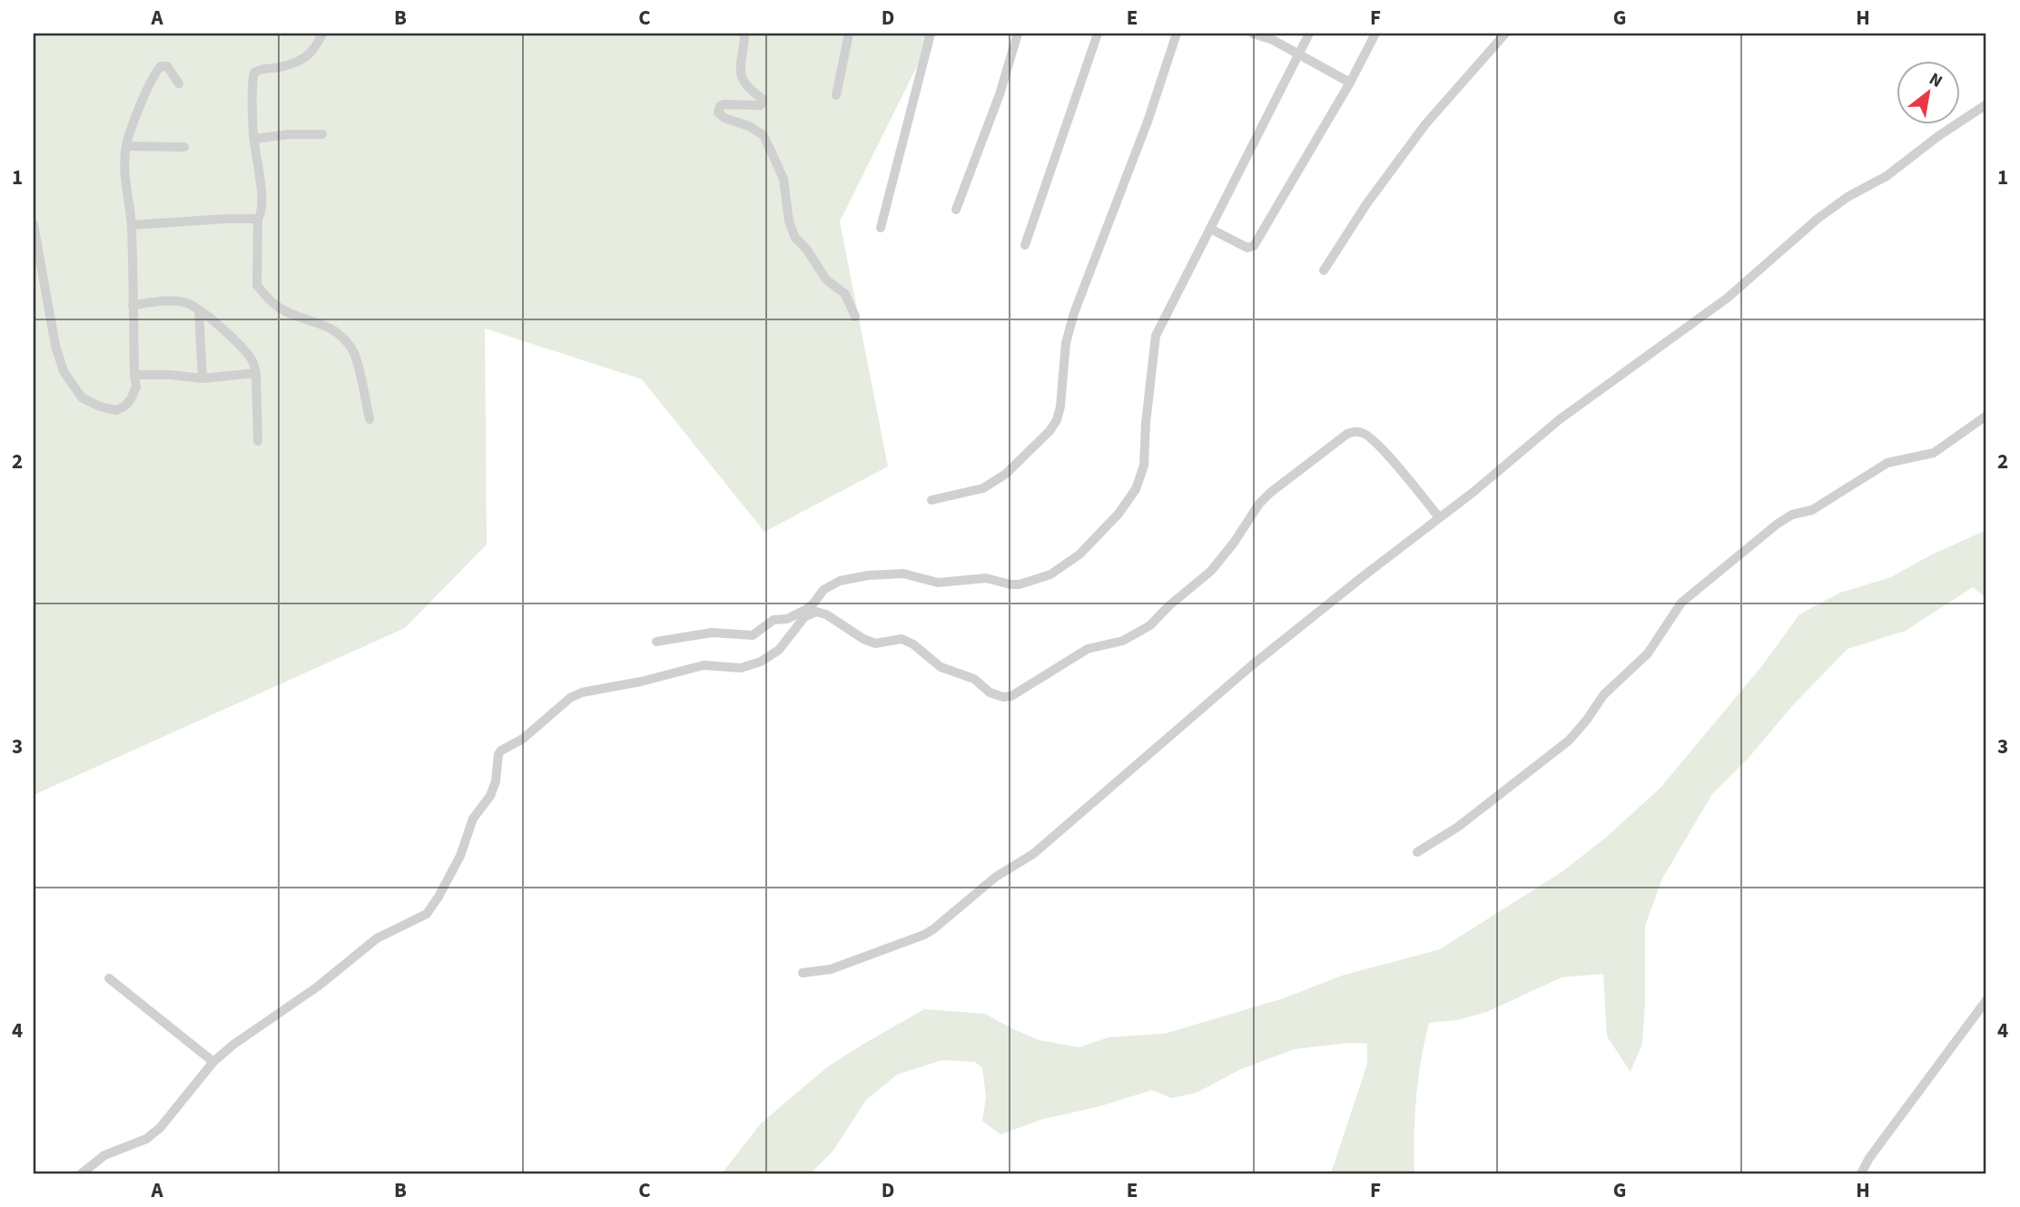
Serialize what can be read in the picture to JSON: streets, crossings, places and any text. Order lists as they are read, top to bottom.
{
  "north": "top right",
  "grid": {
    "columns": [
      "A",
      "B",
      "C",
      "D",
      "E",
      "F",
      "G",
      "H"
    ],
    "rows": [
      "1",
      "2",
      "3",
      "4"
    ]
  }
}
